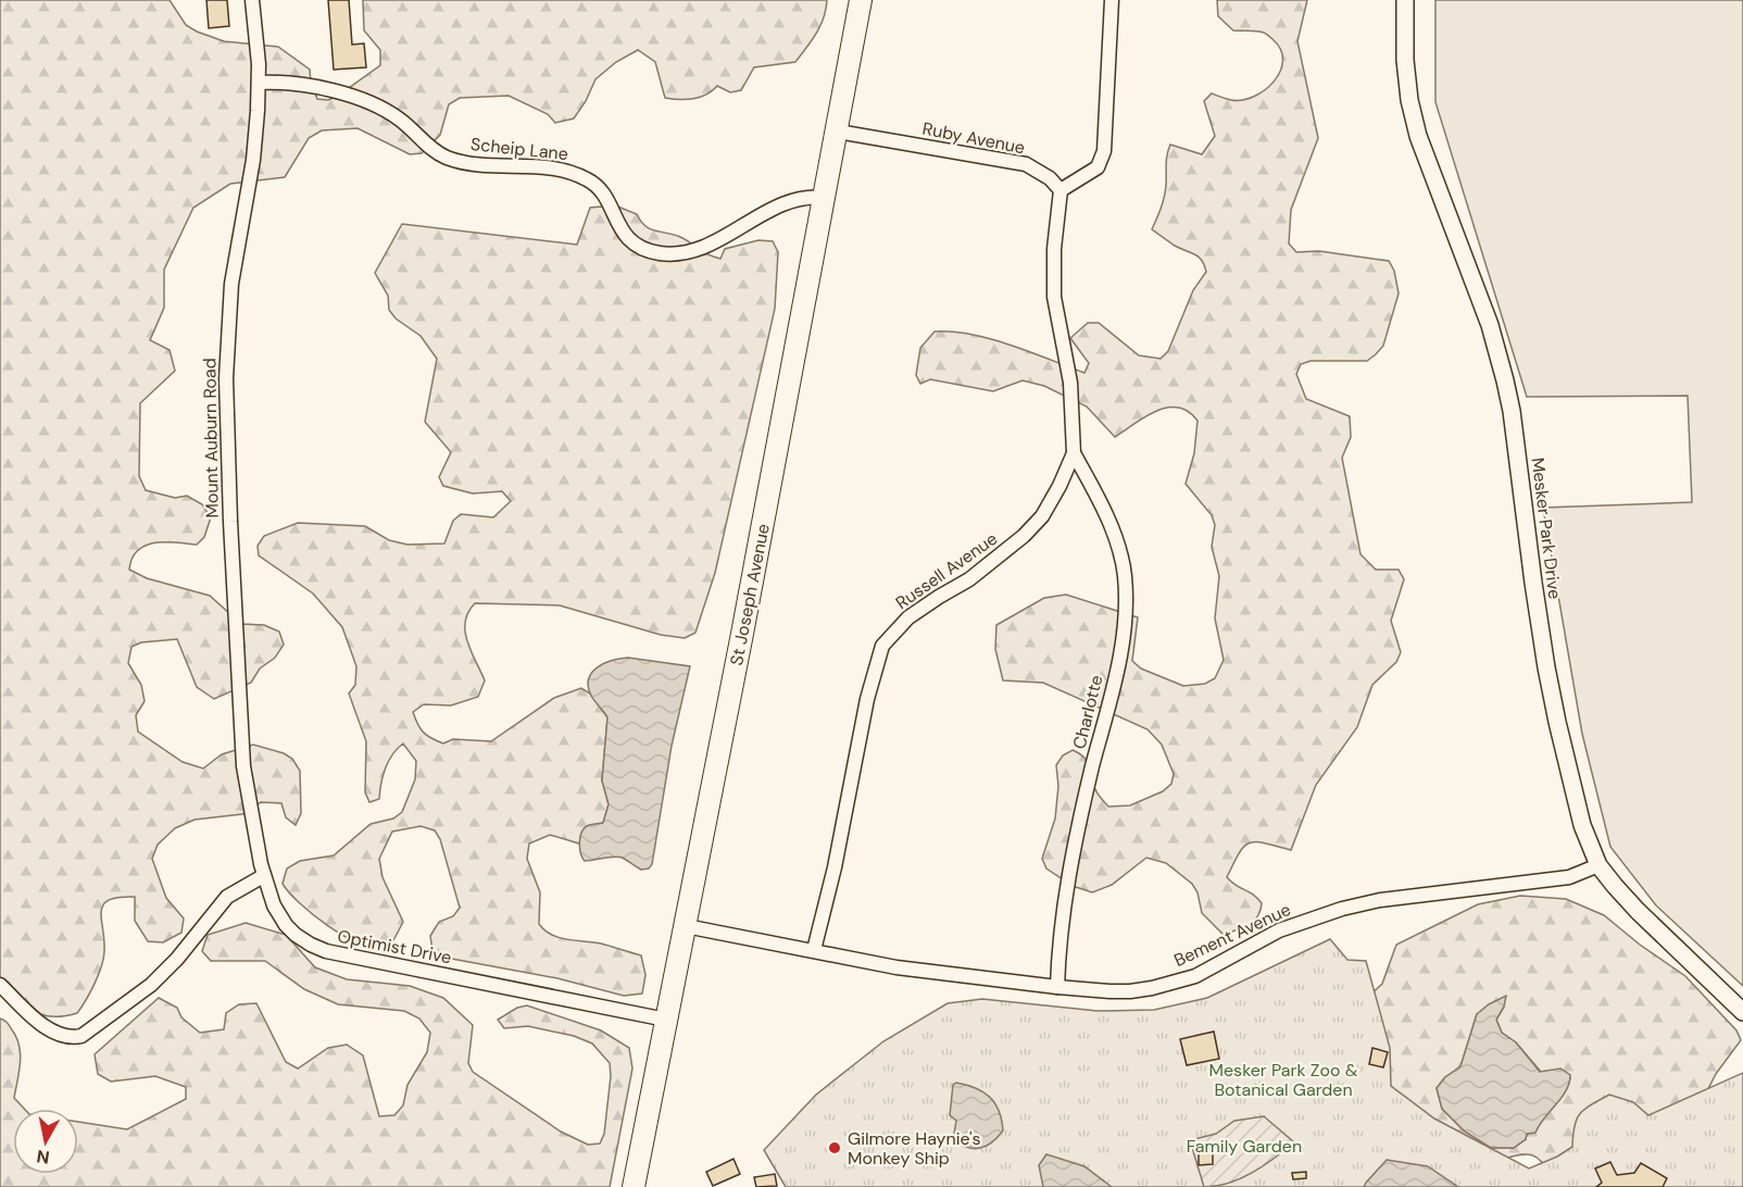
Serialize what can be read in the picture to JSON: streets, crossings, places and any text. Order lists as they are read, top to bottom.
{
  "streets": {
    "main road": ["St Joseph Avenue"],
    "street": [
      "Ruby Avenue",
      "Scheip Lane",
      "Mount Auburn Road",
      "Mesker Park Drive",
      "Russell Avenue",
      "Charlotte",
      "Bement Avenue",
      "Optimist Drive"
    ]
  },
  "crossings": [
    ["Ruby Avenue", "Russell Avenue"],
    ["Ruby Avenue", "St Joseph Avenue"],
    ["Scheip Lane", "Mount Auburn Road"],
    ["Scheip Lane", "St Joseph Avenue"],
    ["Mount Auburn Road", "Optimist Drive"],
    ["Mesker Park Drive", "Bement Avenue"],
    ["Russell Avenue", "Charlotte"],
    ["Russell Avenue", "Bement Avenue"],
    ["St Joseph Avenue", "Bement Avenue"],
    ["St Joseph Avenue", "Optimist Drive"],
    ["Charlotte", "Bement Avenue"]
  ],
  "parks": ["Mesker Park Zoo & Botanical Garden", "Family Garden"],
  "places": ["Gilmore Haynie's Monkey Ship"],
  "north": "bottom"
}
